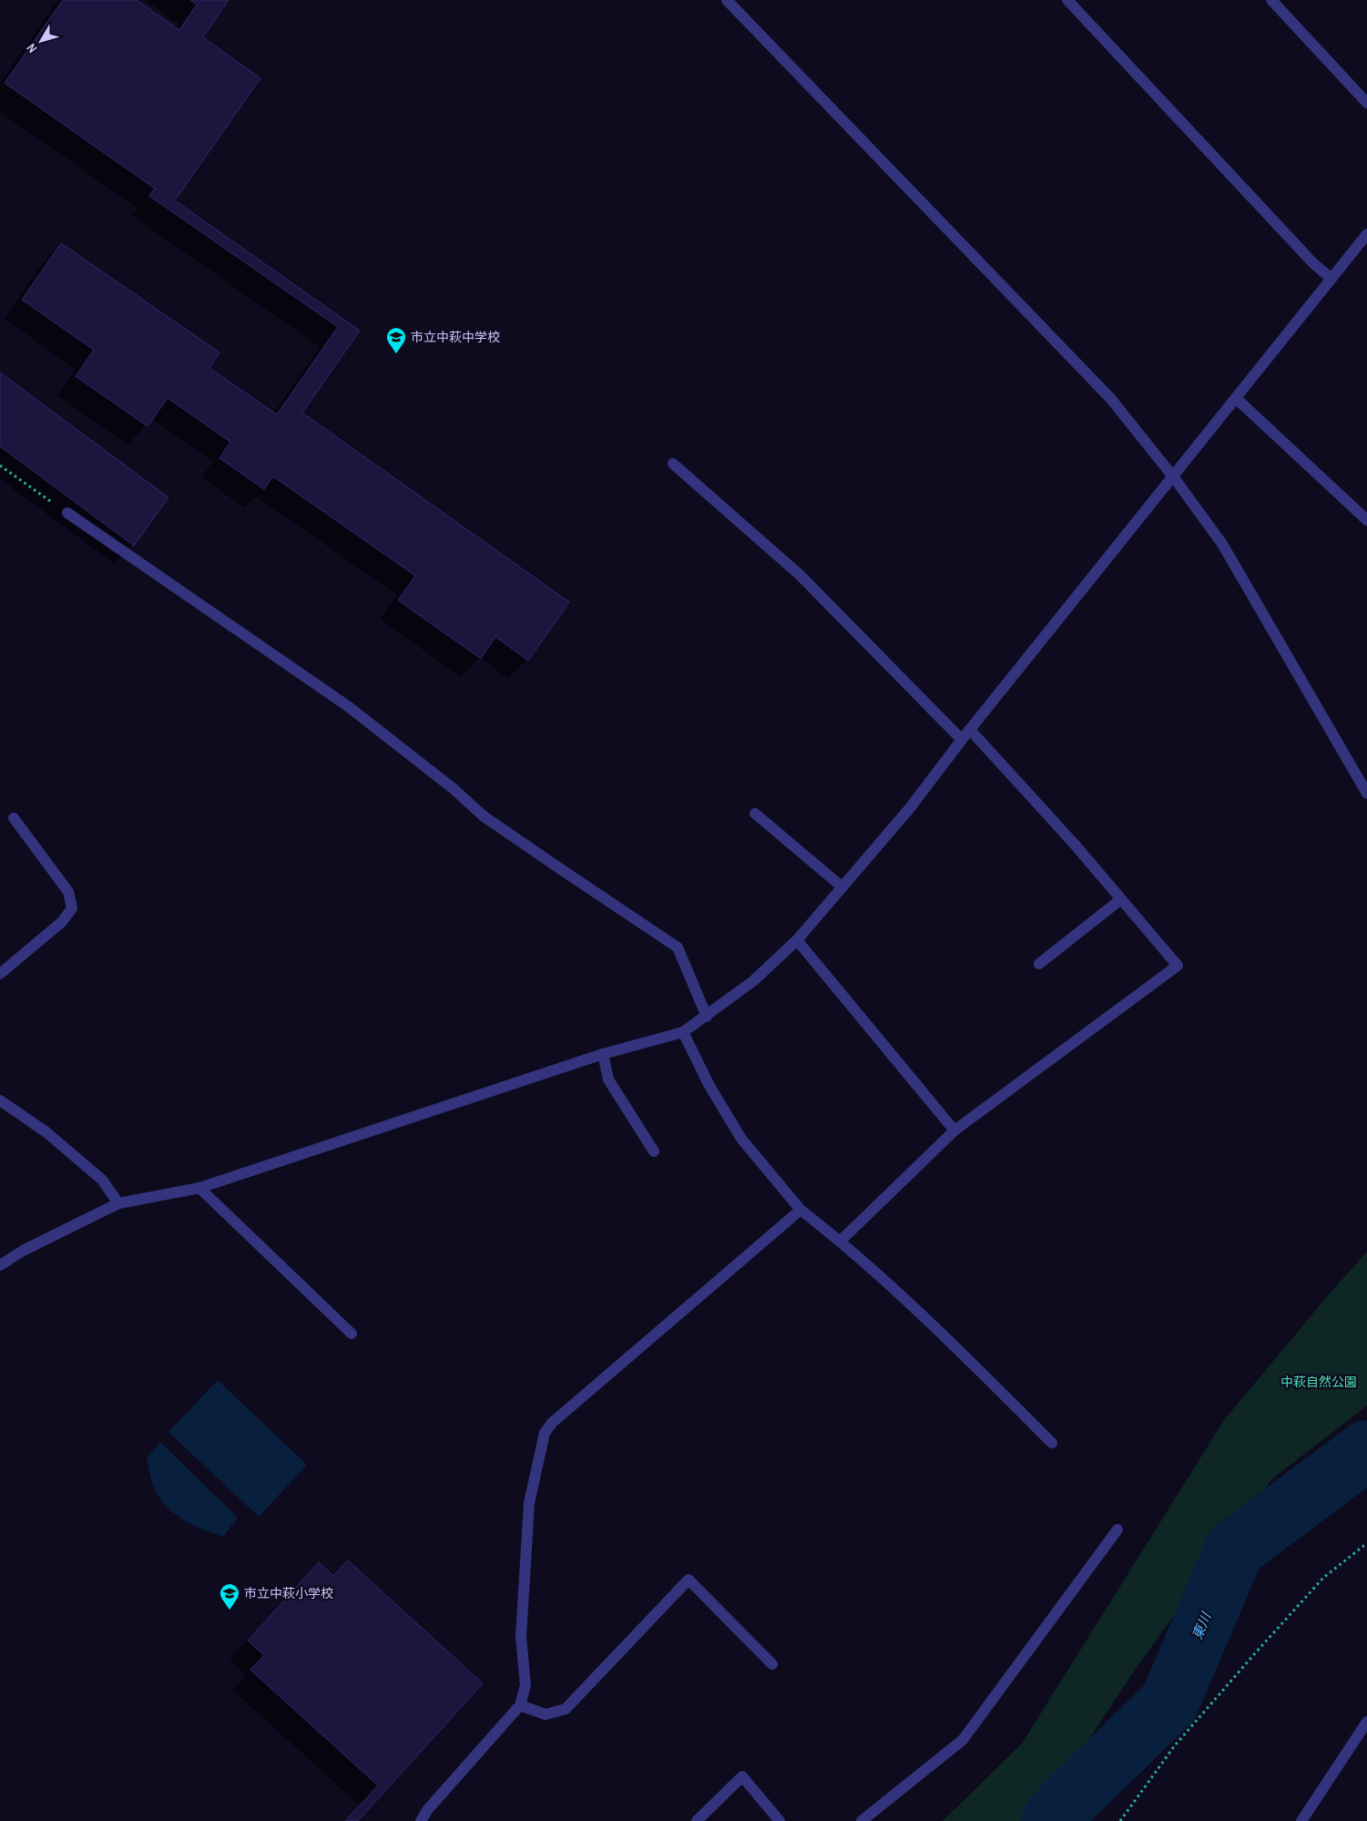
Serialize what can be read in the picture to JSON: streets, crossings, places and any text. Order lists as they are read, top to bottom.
{
  "water": ["東川"],
  "parks": ["中萩自然公園"],
  "places": {
    "school or university": ["市立中萩中学校", "市立中萩小学校"]
  },
  "north": "bottom left"
}
